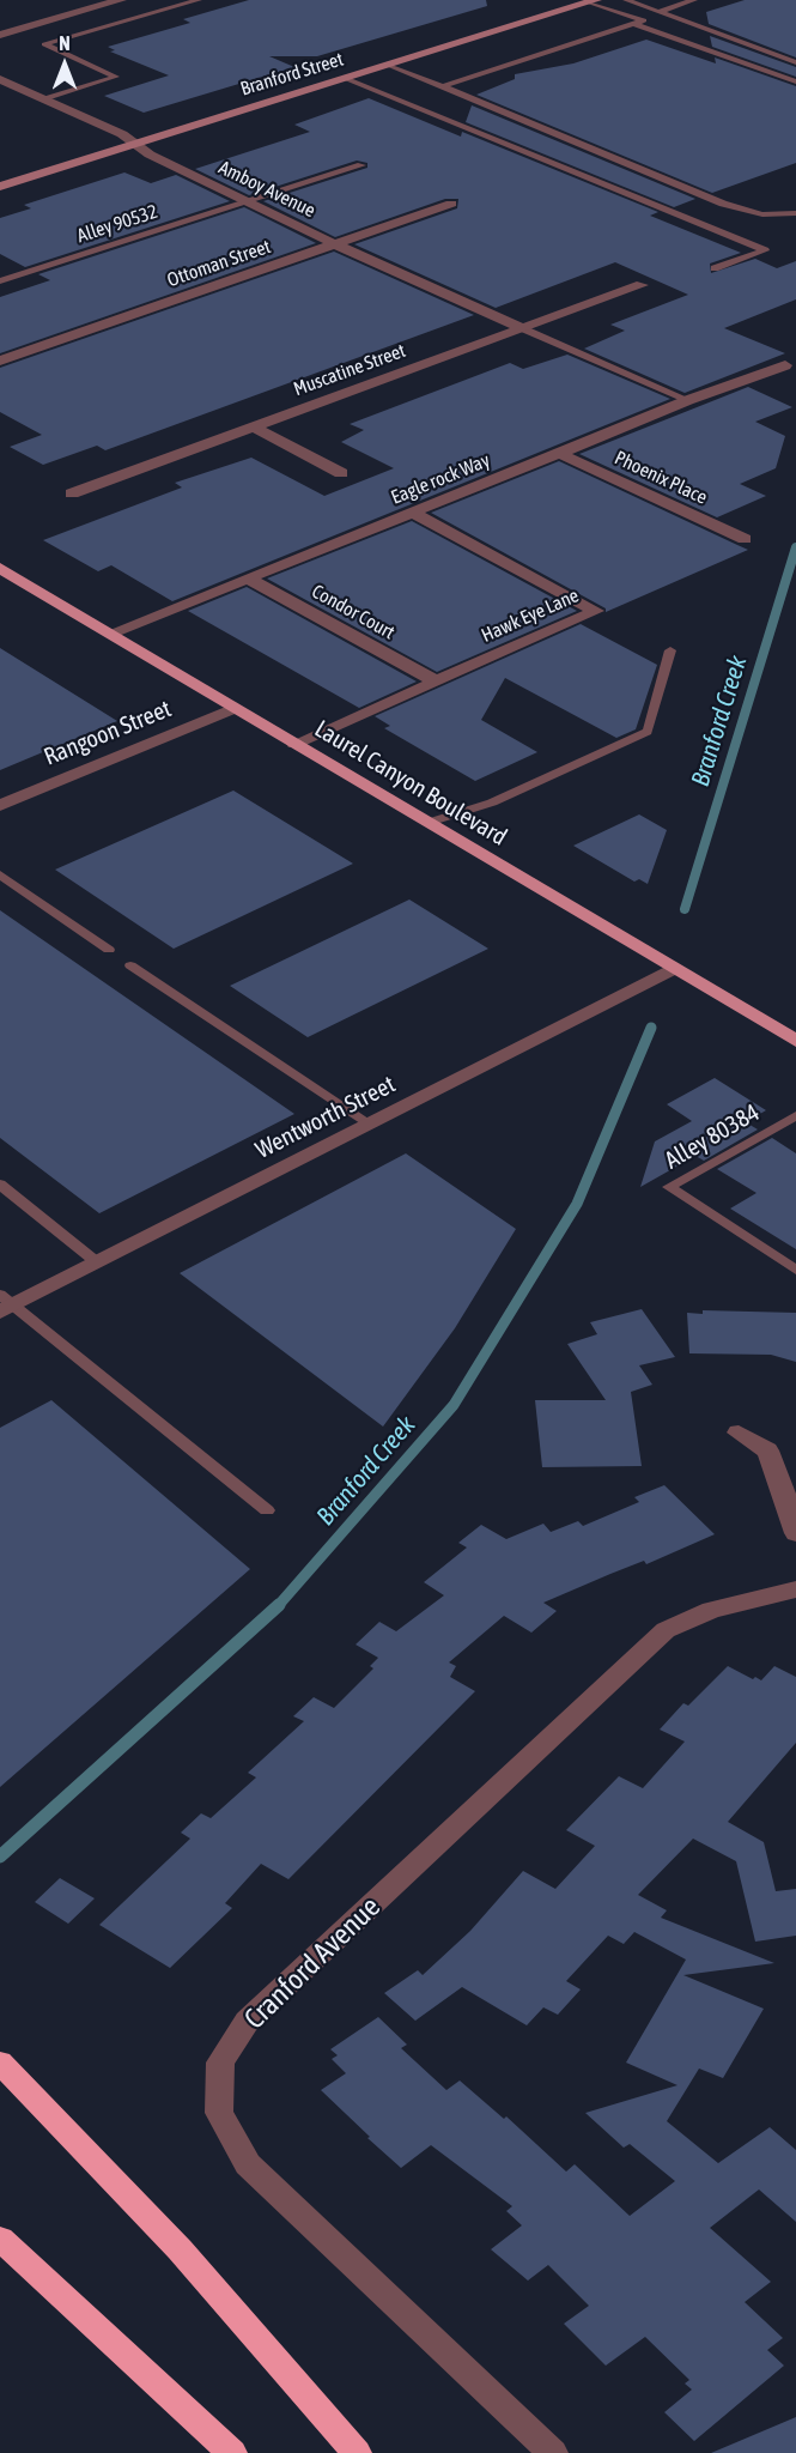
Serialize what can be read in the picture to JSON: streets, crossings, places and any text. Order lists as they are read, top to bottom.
{
  "streets": {
    "main road": ["Branford Street", "Laurel Canyon Boulevard"],
    "street": [
      "Amboy Avenue",
      "Ottoman Street",
      "Muscatine Street",
      "Phoenix Place",
      "Eagle rock Way",
      "Condor Court",
      "Hawk Eye Lane",
      "Rangoon Street",
      "Wentworth Street",
      "Cranford Avenue"
    ],
    "lane": ["Alley 90532", "Alley 80384"]
  },
  "crossings": [
    ["Branford Street", "Amboy Avenue"],
    ["Amboy Avenue", "Alley 90532"],
    ["Amboy Avenue", "Ottoman Street"],
    ["Amboy Avenue", "Muscatine Street"],
    ["Phoenix Place", "Eagle rock Way"],
    ["Eagle rock Way", "Condor Court"],
    ["Eagle rock Way", "Hawk Eye Lane"],
    ["Eagle rock Way", "Laurel Canyon Boulevard"],
    ["Condor Court", "Hawk Eye Lane"],
    ["Hawk Eye Lane", "Laurel Canyon Boulevard"],
    ["Rangoon Street", "Laurel Canyon Boulevard"],
    ["Laurel Canyon Boulevard", "Wentworth Street"]
  ],
  "water": ["Branford Creek"],
  "north": "top"
}
